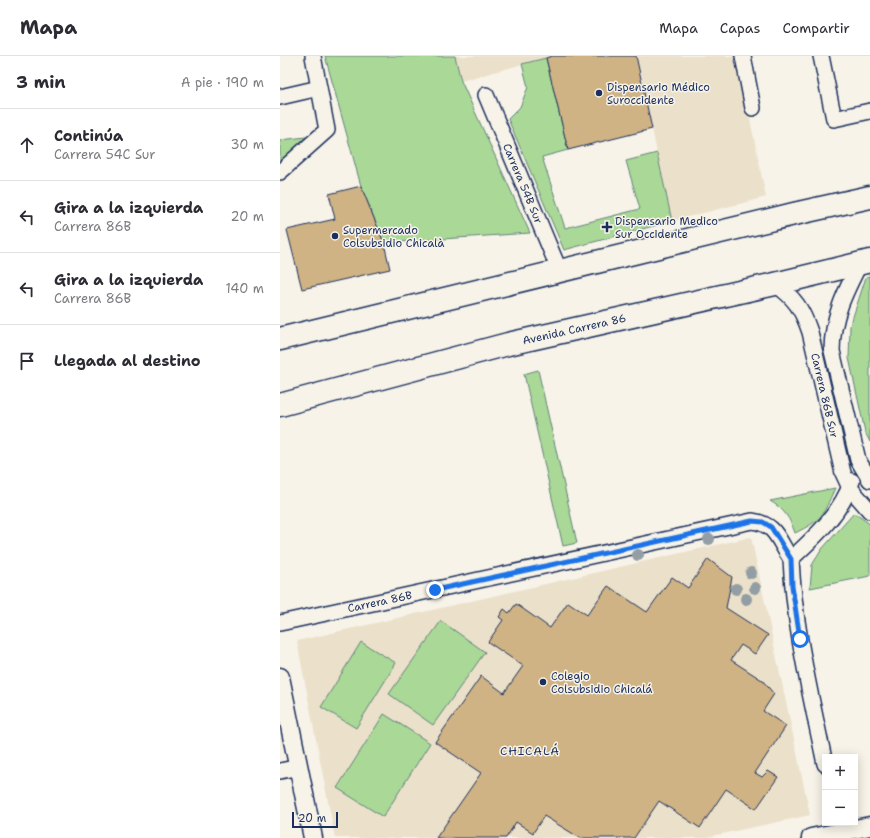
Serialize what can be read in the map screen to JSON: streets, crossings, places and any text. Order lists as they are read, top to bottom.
{
  "streets": {
    "main road": ["Avenida Carrera 86"],
    "street": ["Carrera 54B Sur", "Carrera 86B Sur", "Carrera 86B"]
  },
  "crossings": [
    ["Avenida Carrera 86", "Carrera 86B Sur"]
  ],
  "districts": ["CHICALÁ"],
  "places": {
    "other": ["Dispensario Médico Suroccidente", "Supermercado Colsubsidio Chicalà", "Colegio Colsubsidio Chicalá"],
    "health": ["Dispensario Medico Sur Occidente"]
  },
  "scale_bar": "20 m",
  "page": {
    "header": "Mapa",
    "nav": ["Mapa", "Capas", "Compartir"],
    "heading": ["3 min", "A pie · 190 m"],
    "list": [
      ["Continúa", "Carrera 54C Sur", "30 m"],
      ["Gira a la izquierda", "Carrera 86B", "20 m"],
      ["Gira a la izquierda", "Carrera 86B", "140 m"],
      "Llegada al destino"
    ],
    "map_buttons": ["+", "−"],
    "scale": "20 m"
  }
}
